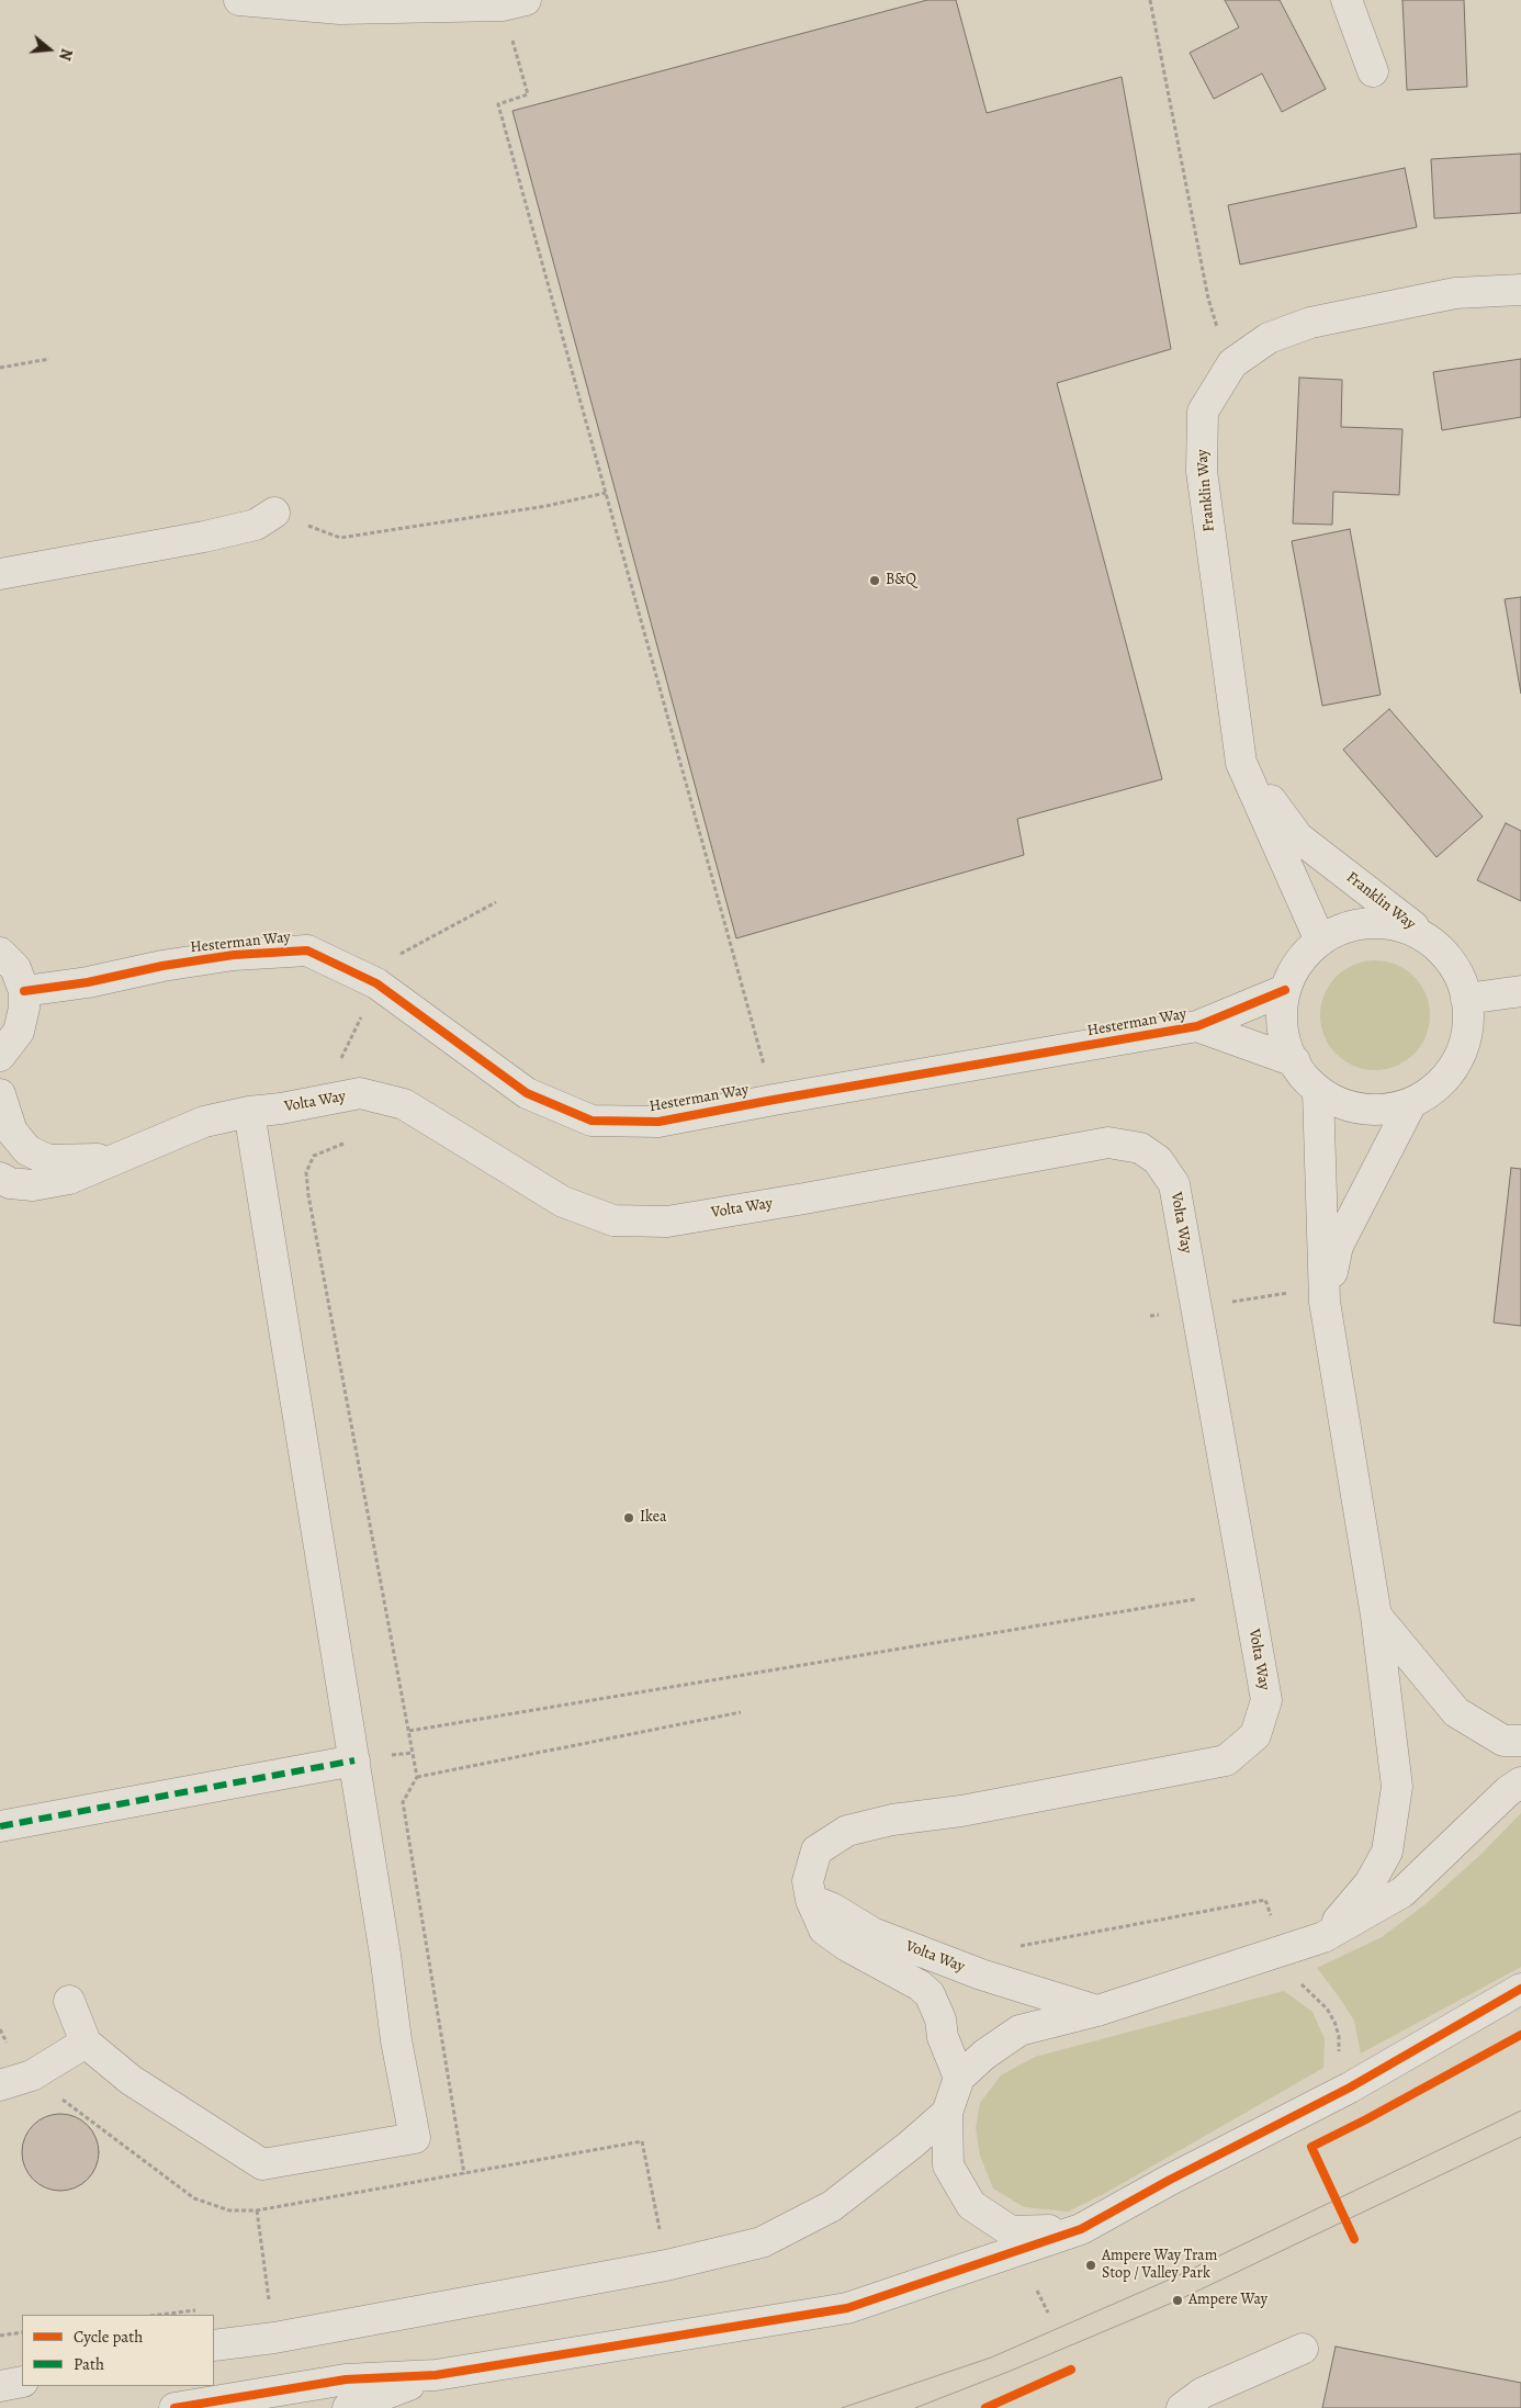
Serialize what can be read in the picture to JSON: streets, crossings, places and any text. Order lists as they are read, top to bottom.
{
  "streets": {
    "street": ["Franklin Way", "Hesterman Way", "Volta Way"]
  },
  "crossings": [
    ["Franklin Way", "Hesterman Way"]
  ],
  "places": [
    "B&Q",
    "Ikea",
    "Ampere Way Tram Stop / Valley Park",
    "Ampere Way"
  ],
  "legend": ["Cycle path", "Path"],
  "north": "right"
}
